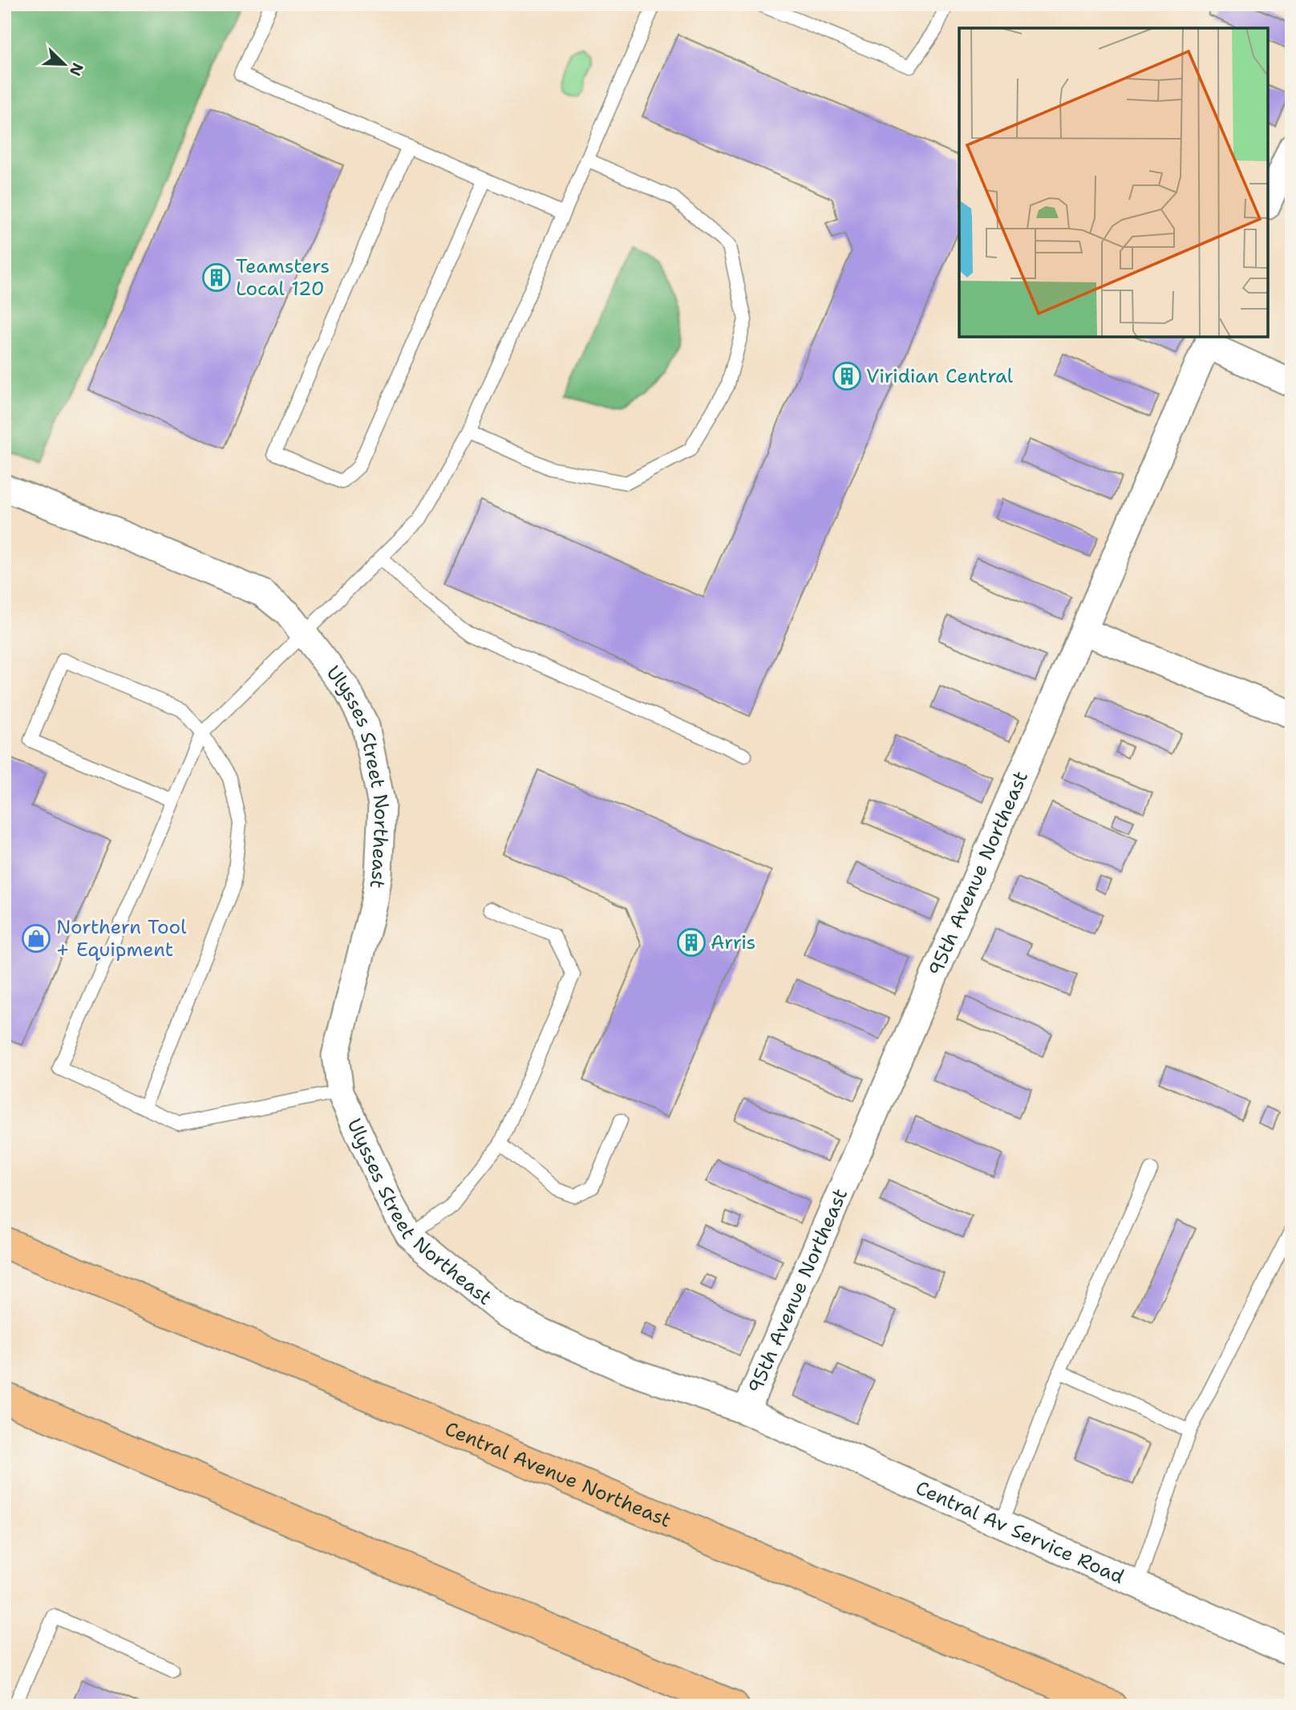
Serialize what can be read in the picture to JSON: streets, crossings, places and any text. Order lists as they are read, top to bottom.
{
  "streets": {
    "highway": ["Central Avenue Northeast"],
    "street": ["Ulysses Street Northeast", "95th Avenue Northeast", "Central Av Service Road"]
  },
  "crossings": [
    ["Ulysses Street Northeast", "95th Avenue Northeast"],
    ["Ulysses Street Northeast", "Central Av Service Road"],
    ["95th Avenue Northeast", "Central Av Service Road"]
  ],
  "places": {
    "building": ["Teamsters Local 120", "Viridian Central", "Arris"],
    "shop": ["Northern Tool + Equipment"]
  },
  "north": "bottom right"
}
